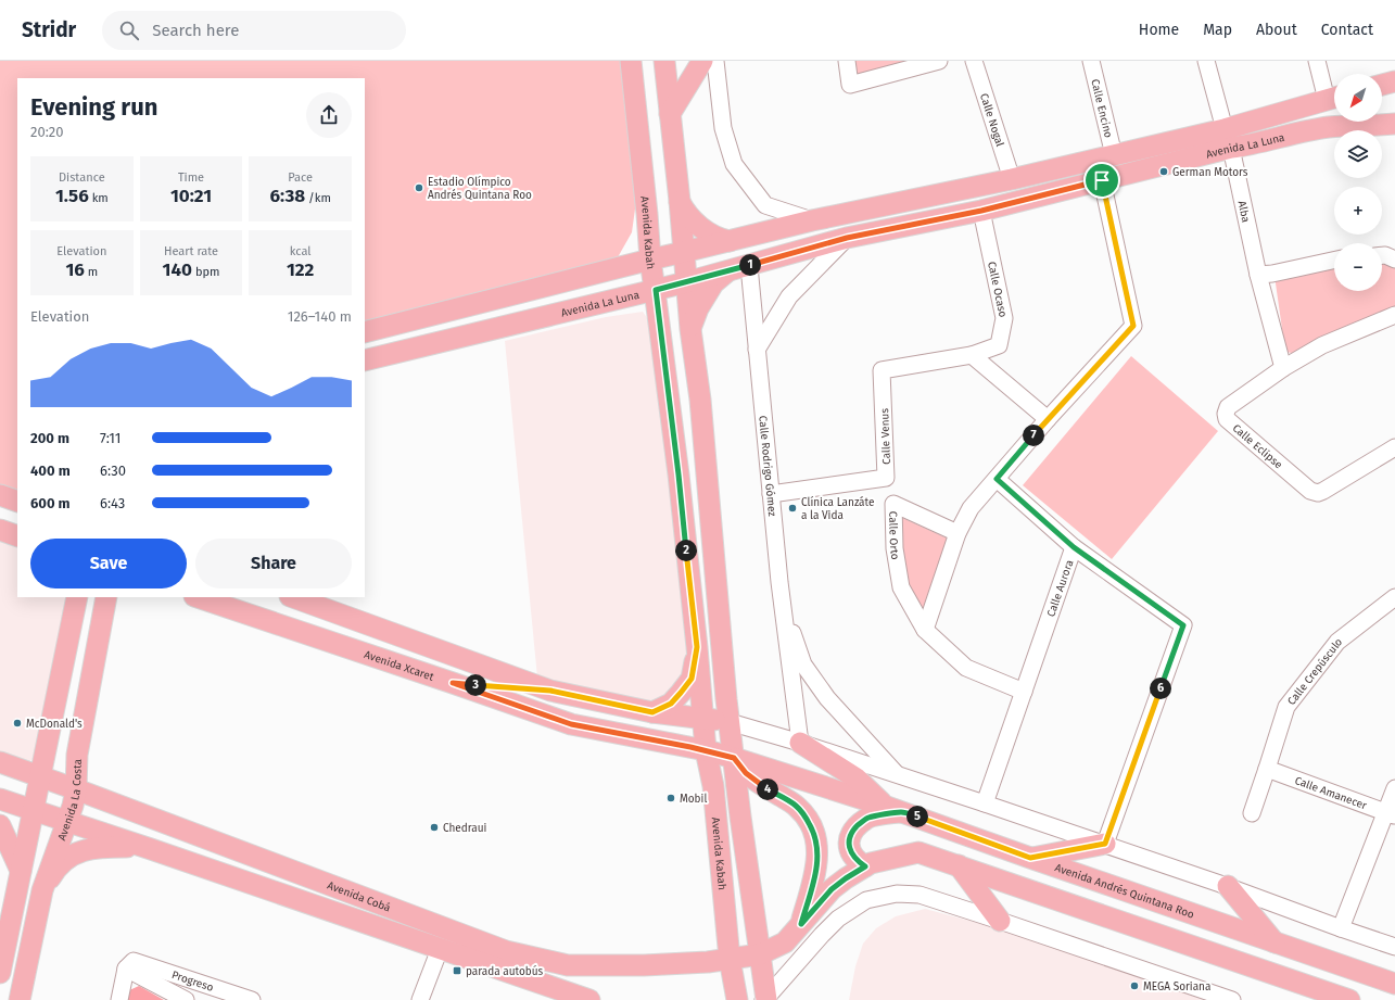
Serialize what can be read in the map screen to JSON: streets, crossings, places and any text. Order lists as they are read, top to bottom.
{
  "streets": {
    "main road": [
      "Avenida La Luna",
      "Avenida Kabah",
      "Avenida Xcaret",
      "Avenida La Costa",
      "Avenida Andrés Quintana Roo",
      "Avenida Cobá"
    ],
    "street": [
      "Calle Encino",
      "Calle Nogal",
      "Alba",
      "Calle Ocaso",
      "Calle Venus",
      "Calle Eclipse",
      "Calle Rodrigo Gómez",
      "Calle Orto",
      "Calle Aurora",
      "Calle Crepúsculo",
      "Calle Amanecer",
      "Progreso"
    ]
  },
  "crossings": [
    ["Calle Encino", "Avenida La Luna"],
    ["Calle Nogal", "Avenida La Luna"],
    ["Avenida La Luna", "Alba"],
    ["Avenida La Luna", "Avenida Kabah"],
    ["Avenida La Luna", "Calle Ocaso"],
    ["Avenida La Luna", "Calle Rodrigo Gómez"],
    ["Alba", "Calle Eclipse"],
    ["Avenida Kabah", "Avenida Xcaret"],
    ["Avenida Kabah", "Avenida Andrés Quintana Roo"],
    ["Avenida Kabah", "Avenida Cobá"],
    ["Calle Ocaso", "Calle Venus"],
    ["Calle Venus", "Calle Rodrigo Gómez"],
    ["Calle Orto", "Calle Aurora"],
    ["Avenida Xcaret", "Avenida Andrés Quintana Roo"],
    ["Calle Crepúsculo", "Calle Amanecer"],
    ["Avenida La Costa", "Avenida Cobá"]
  ],
  "places": {
    "other": [
      "German Motors",
      "Estadio Olímpico Andrés Quintana Roo",
      "Clínica Lanzáte a la Vida",
      "McDonald's",
      "Mobil",
      "Chedraui",
      "MEGA Soriana"
    ],
    "transit": ["parada autobús"]
  },
  "north": "bottom left",
  "page": {
    "header": "Stridr",
    "search": "Search here",
    "nav": [
      "Home",
      "Map",
      "About",
      "Contact"
    ],
    "map_buttons": ["+", "−"],
    "heading": ["Evening run", "20:20"],
    "stats": [
      ["Distance", "1.56 km"],
      ["Time", "10:21"],
      ["Pace", "6:38 /km"],
      ["Elevation", "16 m"],
      ["Heart rate", "140 bpm"],
      ["kcal", "122"]
    ],
    "pins": [
      "1",
      "7",
      "2",
      "3",
      "6",
      "4",
      "5"
    ],
    "chart": ["Elevation", "126–140 m"],
    "list": [
      {
        "name": "200 m",
        "note": "7:11"
      },
      {
        "name": "400 m",
        "note": "6:30"
      },
      {
        "name": "600 m",
        "note": "6:43"
      }
    ],
    "buttons": ["Save", "Share"]
  }
}
